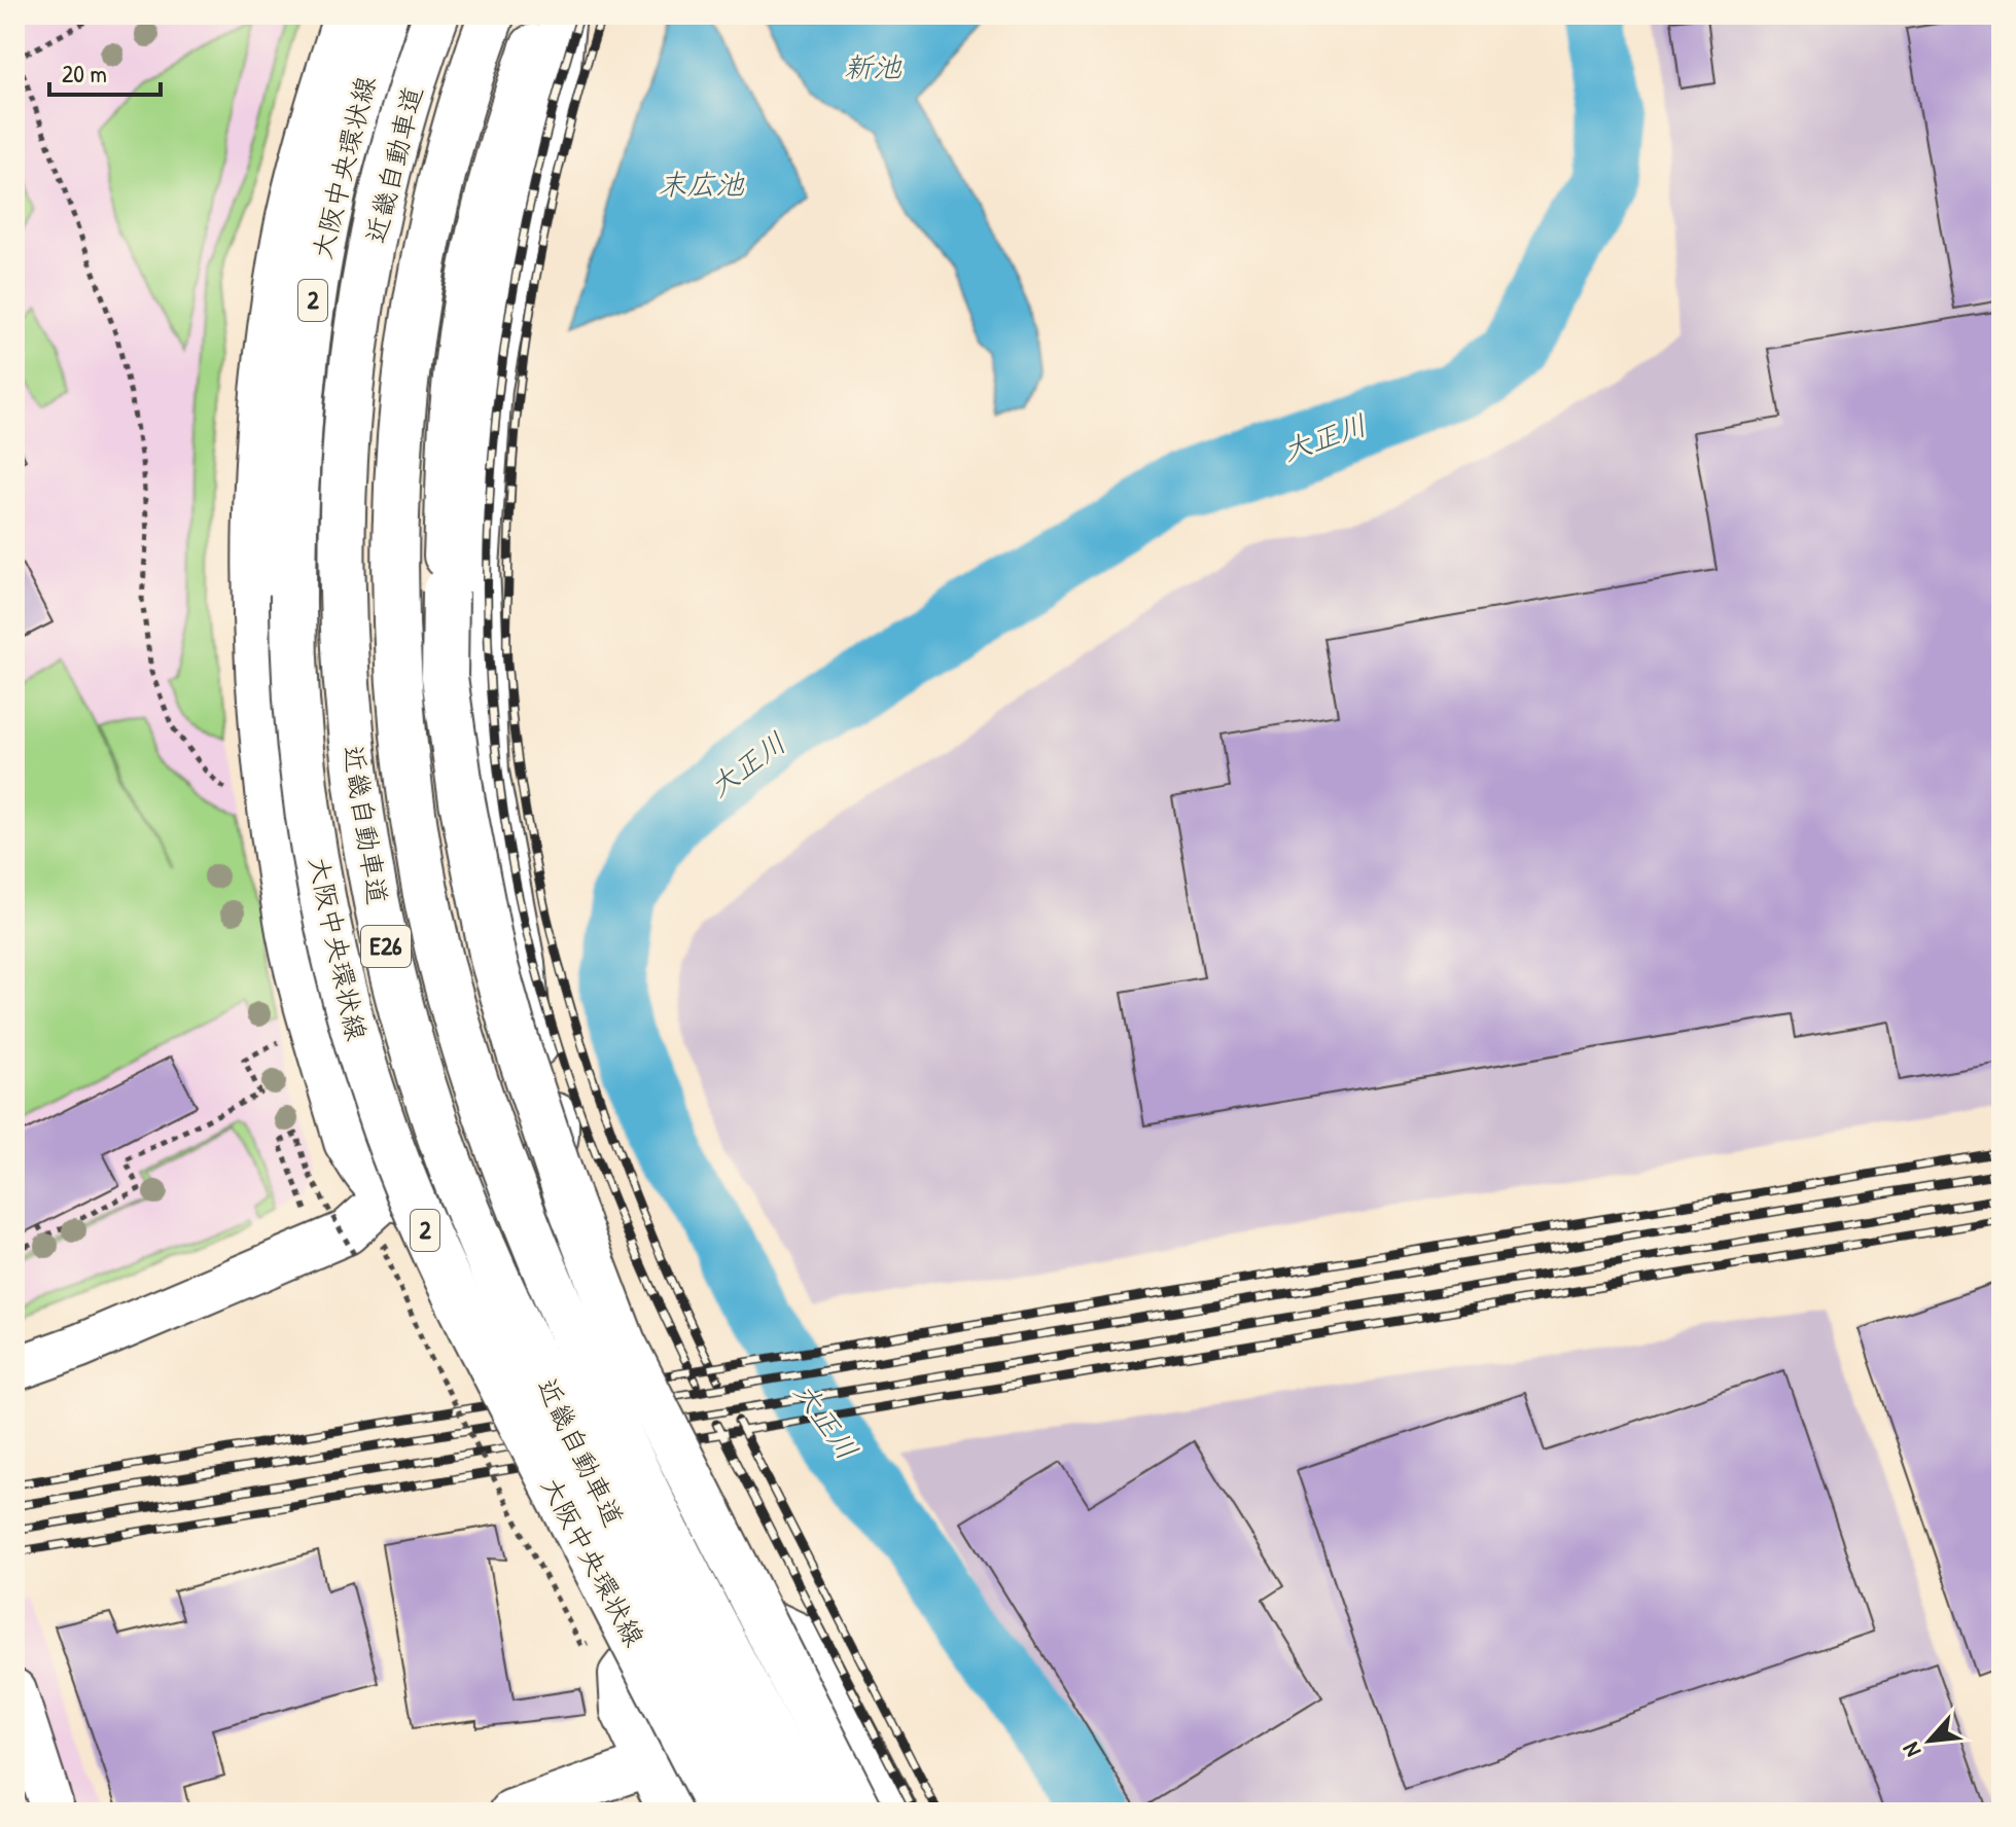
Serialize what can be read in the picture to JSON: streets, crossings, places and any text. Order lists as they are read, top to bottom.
{
  "streets": {
    "main road": [
      "近畿自動車道",
      "大阪中央環状線",
      "2",
      "E26"
    ]
  },
  "water": ["新池", "末広池", "大正川"],
  "scale_bar": "20 m",
  "north": "bottom left"
}
